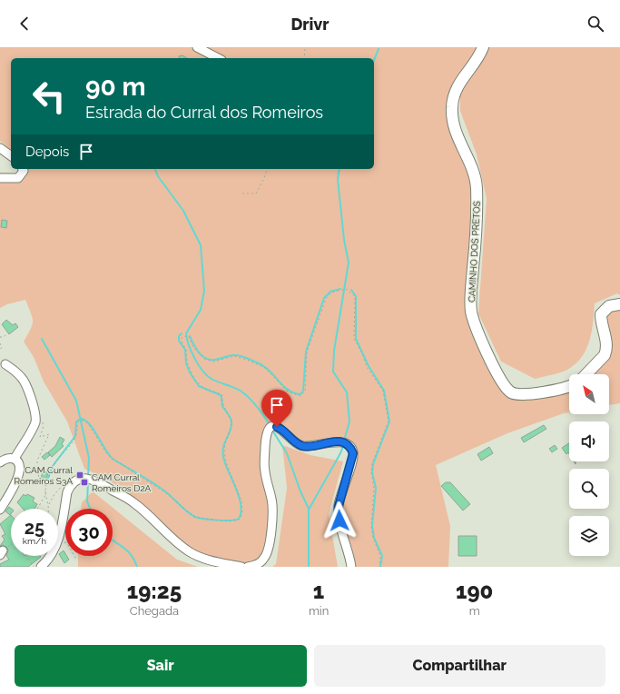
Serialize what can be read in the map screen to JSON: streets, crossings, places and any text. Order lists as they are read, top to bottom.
{
  "streets": {
    "main road": ["CAMINHO DOS PRETOS"]
  },
  "places": {
    "transit": ["CAM Curral Romeiros S3A", "CAM Curral Romeiros D2A"]
  },
  "north": "top left",
  "page": {
    "header": "Drivr",
    "turn": ["90 m", "Estrada do Curral dos Romeiros"],
    "then": "Depois",
    "speed": "25 km/h",
    "limit": "30",
    "eta": [
      "19:25",
      "Chegada",
      "1",
      "min",
      "190",
      "m"
    ],
    "buttons": ["Sair", "Compartilhar"]
  }
}
